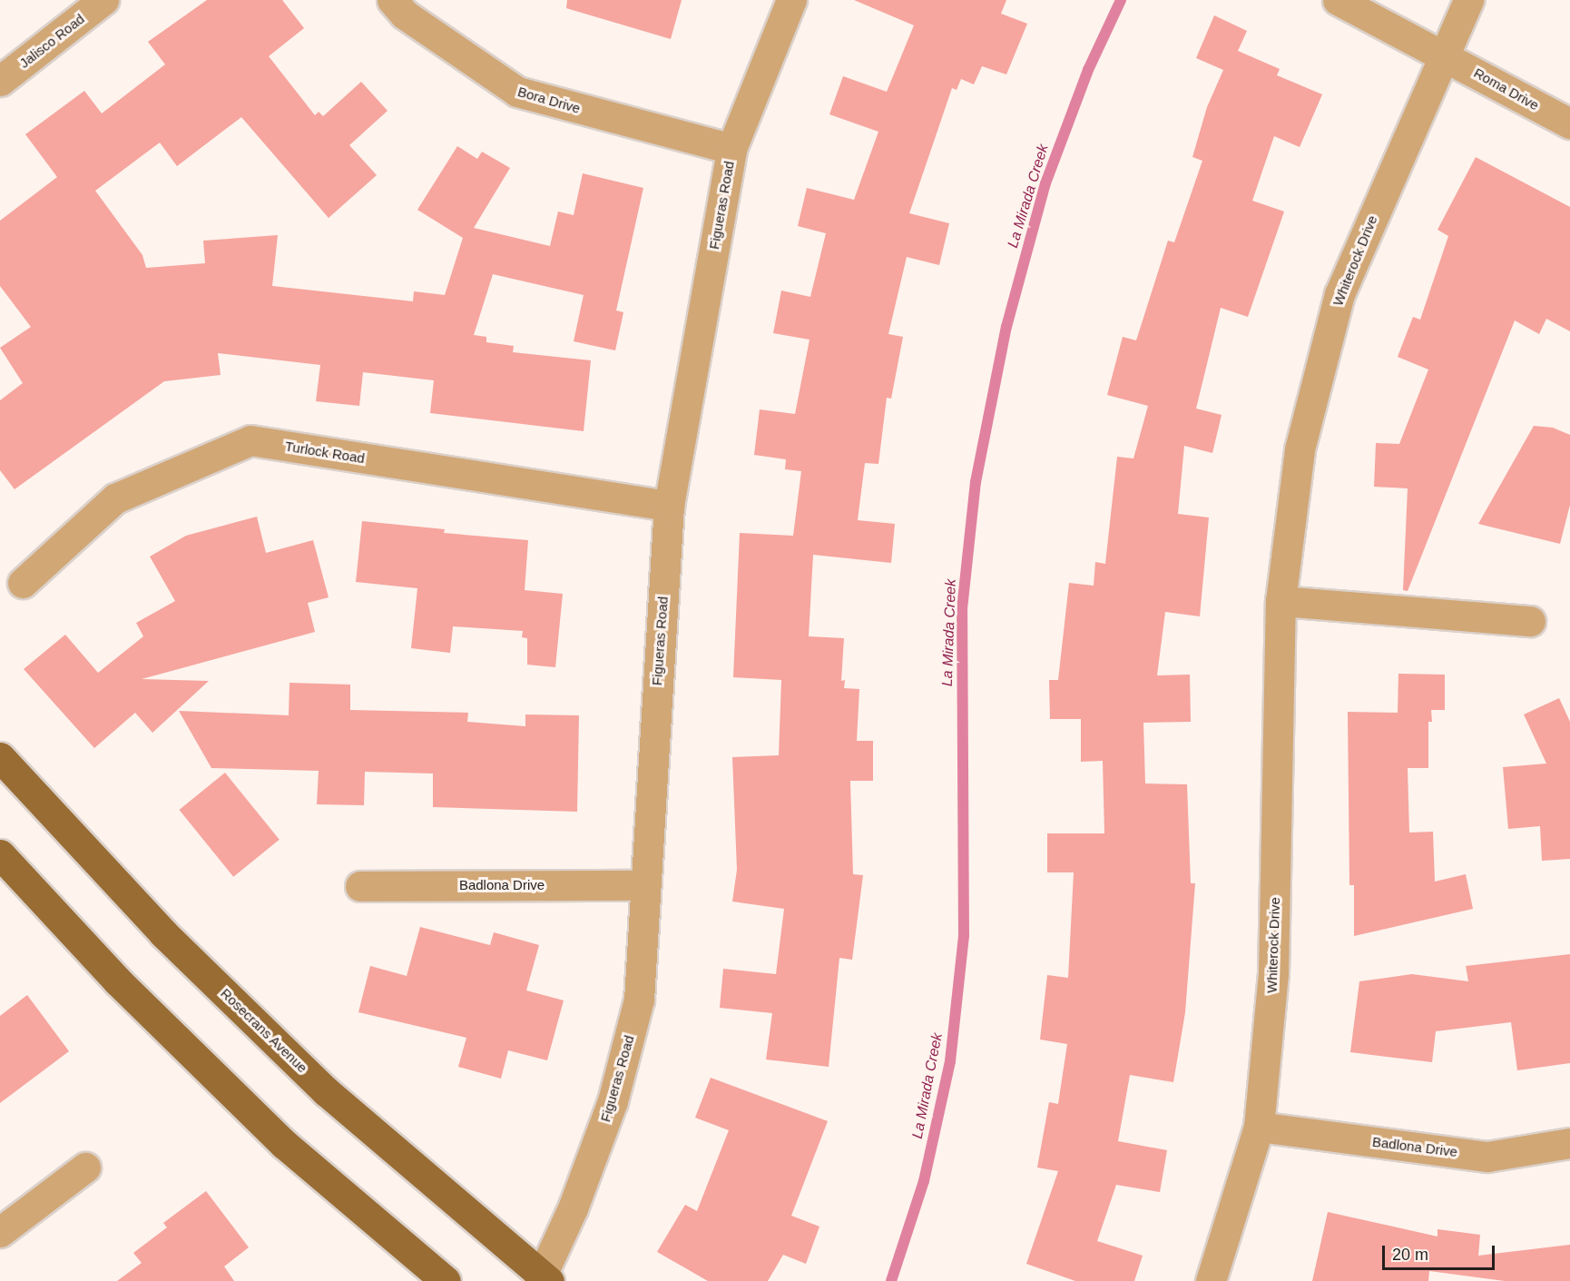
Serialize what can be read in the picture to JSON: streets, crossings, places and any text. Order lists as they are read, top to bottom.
{
  "streets": {
    "main road": ["Rosecrans Avenue"],
    "street": [
      "Jalisco Road",
      "Roma Drive",
      "Bora Drive",
      "Figueras Road",
      "Whiterock Drive",
      "Turlock Road",
      "Badlona Drive"
    ]
  },
  "crossings": [
    ["Roma Drive", "Whiterock Drive"],
    ["Bora Drive", "Figueras Road"],
    ["Figueras Road", "Turlock Road"],
    ["Figueras Road", "Badlona Drive"],
    ["Figueras Road", "Rosecrans Avenue"],
    ["Whiterock Drive", "Badlona Drive"]
  ],
  "water": ["La Mirada Creek"],
  "scale_bar": "20 m"
}
